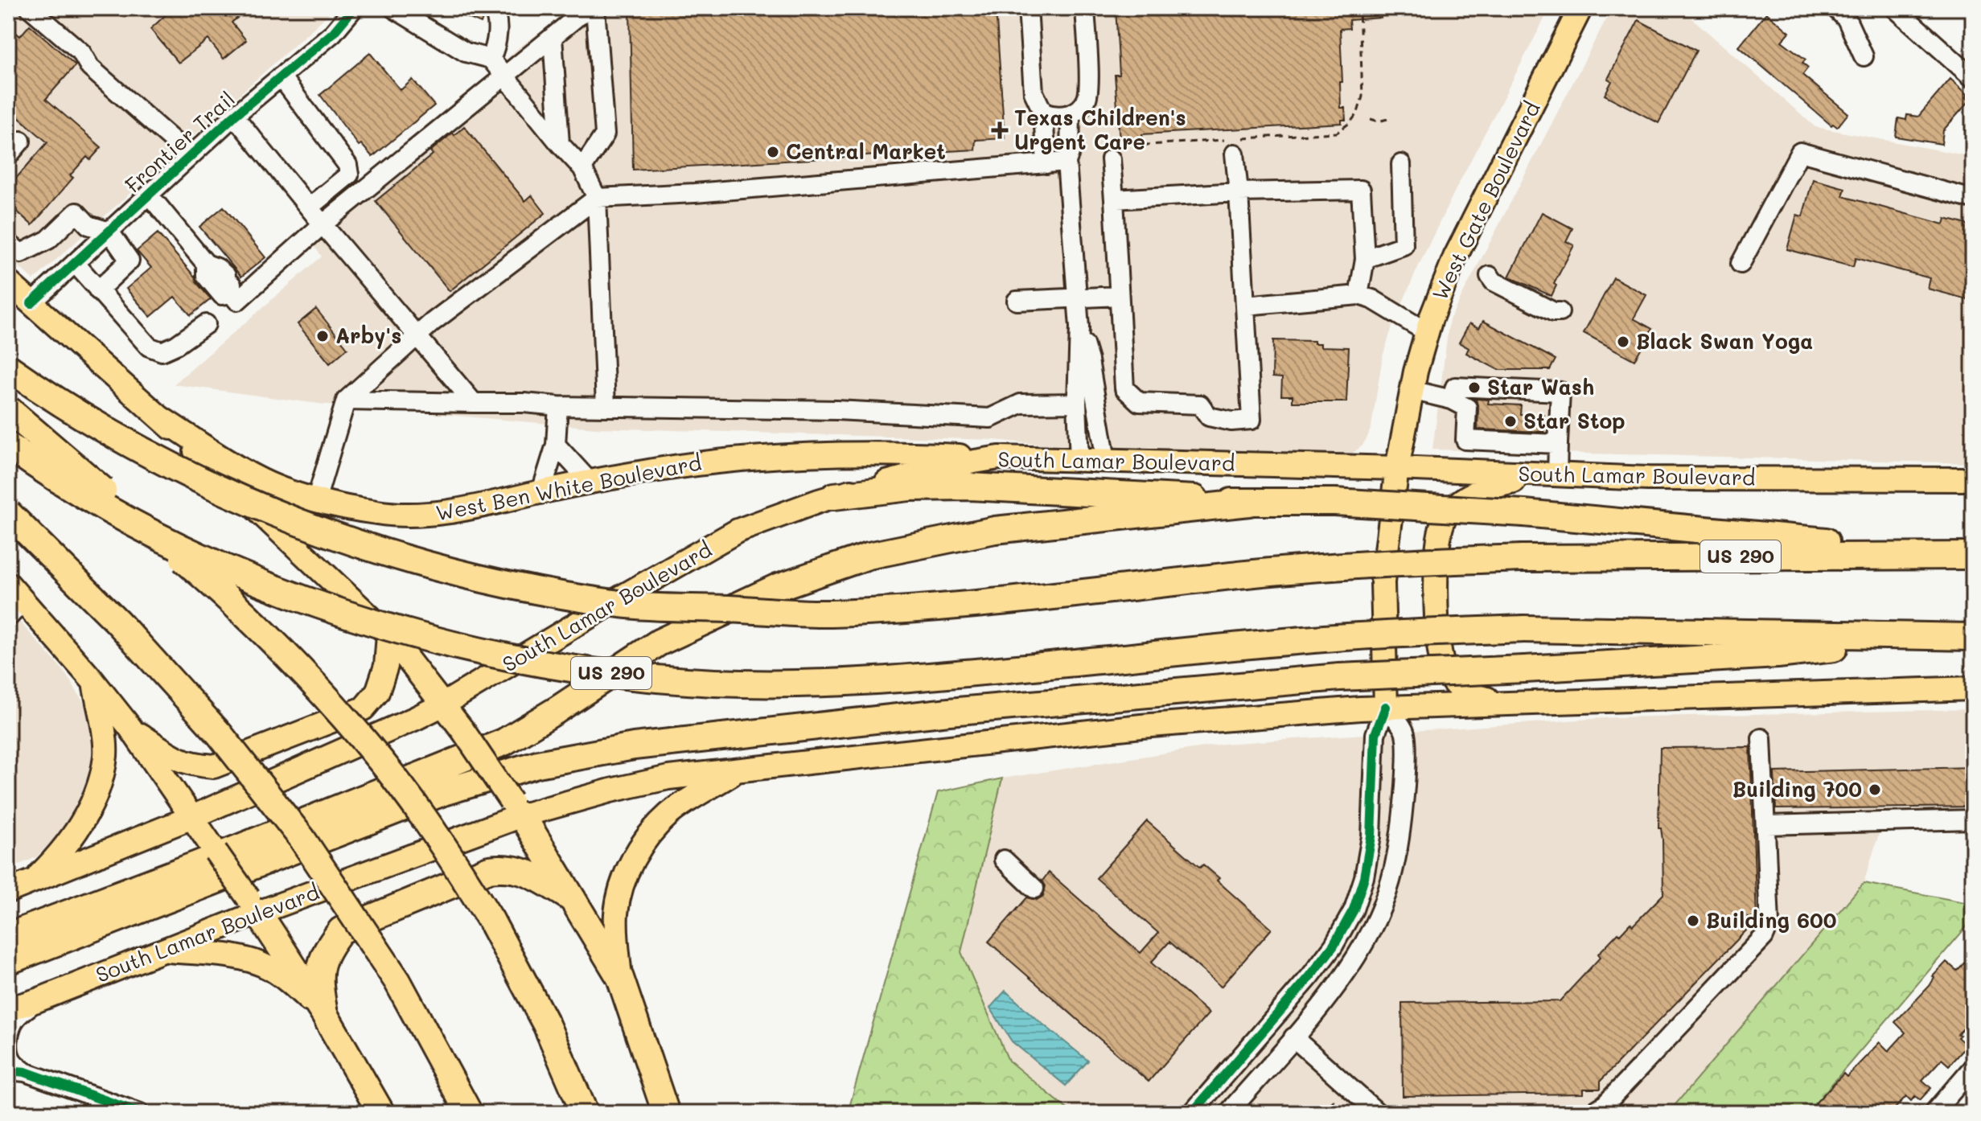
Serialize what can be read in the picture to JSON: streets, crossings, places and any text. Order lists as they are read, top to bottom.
{
  "streets": {
    "highway": ["US 290"],
    "main road": ["West Gate Boulevard", "South Lamar Boulevard", "West Ben White Boulevard"],
    "street": ["Frontier Trail"]
  },
  "crossings": [
    ["Frontier Trail", "West Ben White Boulevard"],
    ["West Gate Boulevard", "South Lamar Boulevard"],
    ["South Lamar Boulevard", "West Ben White Boulevard"]
  ],
  "places": {
    "health": ["Texas Children's Urgent Care"],
    "other": [
      "Central Market",
      "Arby's",
      "Black Swan Yoga",
      "Star Wash",
      "Star Stop",
      "Building 700",
      "Building 600"
    ]
  }
}
